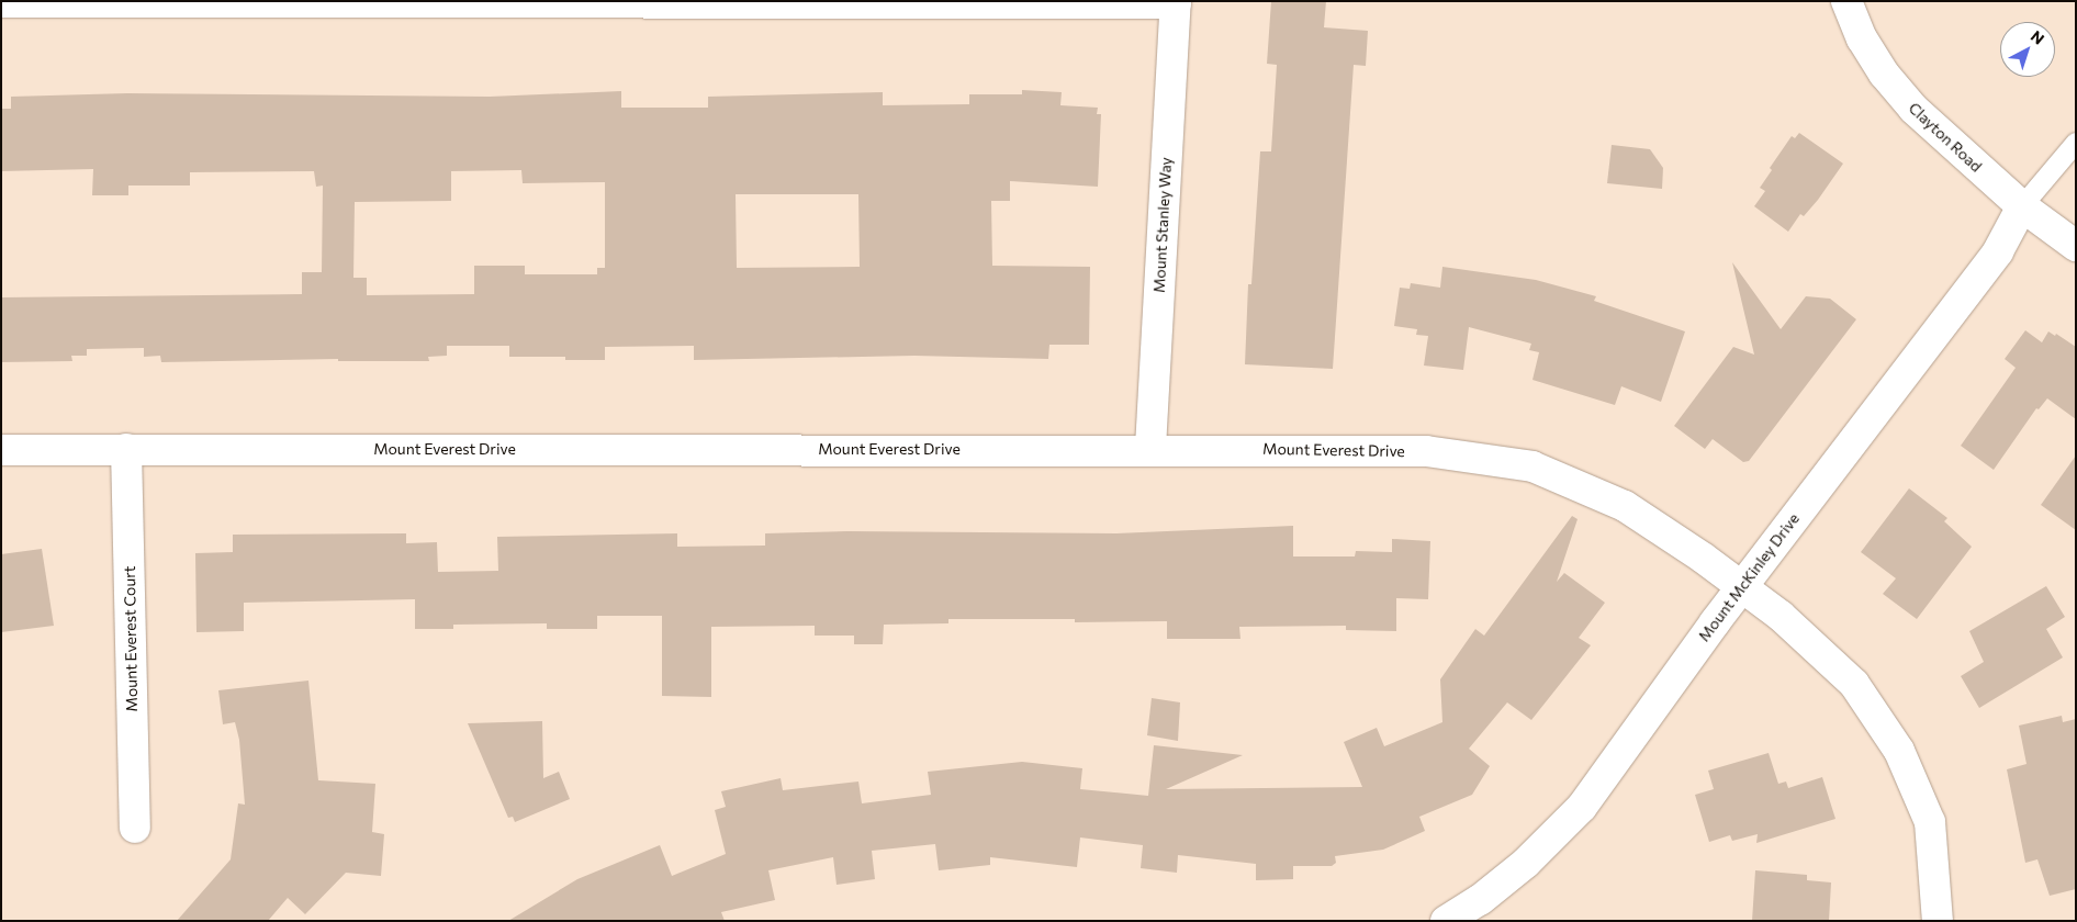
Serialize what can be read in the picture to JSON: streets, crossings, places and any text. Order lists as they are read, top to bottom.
{
  "streets": {
    "street": [
      "Clayton Road",
      "Mount Stanley Way",
      "Mount Everest Drive",
      "Mount McKinley Drive",
      "Mount Everest Court"
    ]
  },
  "crossings": [
    ["Clayton Road", "Mount McKinley Drive"],
    ["Mount Stanley Way", "Mount Everest Drive"],
    ["Mount Everest Drive", "Mount McKinley Drive"],
    ["Mount Everest Drive", "Mount Everest Court"]
  ],
  "north": "top right"
}
